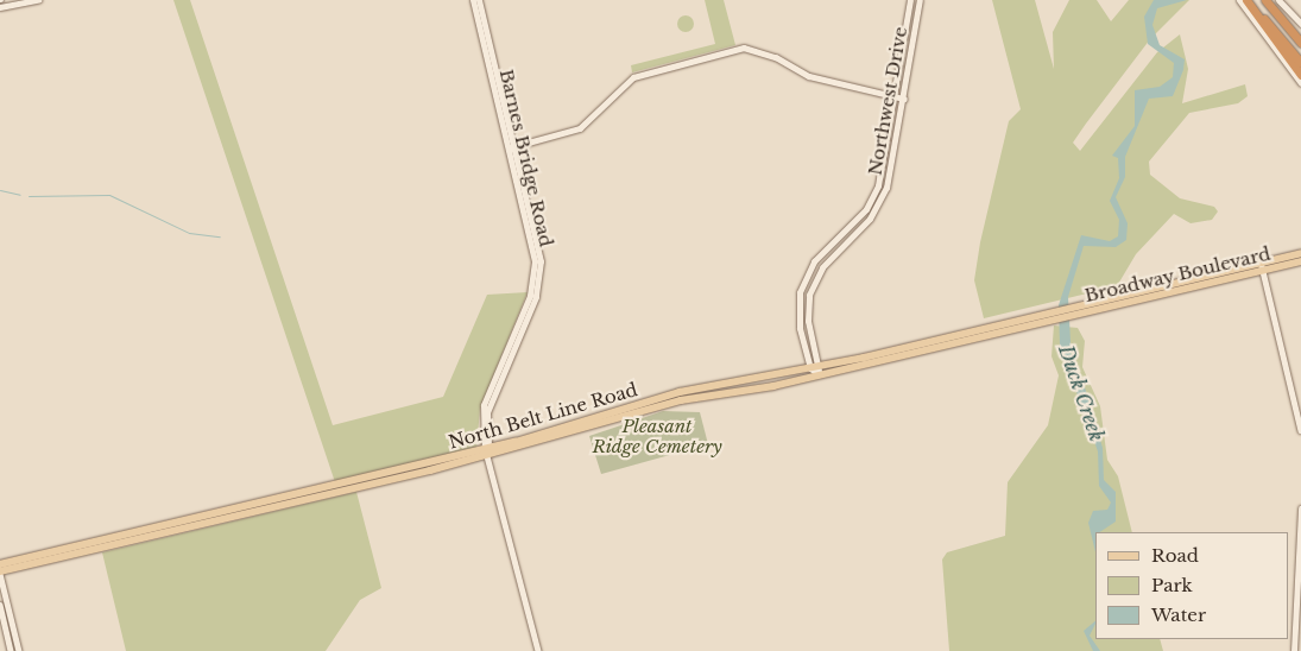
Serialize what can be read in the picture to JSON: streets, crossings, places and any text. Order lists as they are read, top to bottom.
{
  "streets": {
    "main road": [
      "Northwest Drive",
      "Barnes Bridge Road",
      "Broadway Boulevard",
      "North Belt Line Road"
    ]
  },
  "crossings": [
    ["Northwest Drive", "North Belt Line Road"],
    ["Barnes Bridge Road", "North Belt Line Road"],
    ["Broadway Boulevard", "North Belt Line Road"]
  ],
  "water": ["Duck Creek"],
  "parks": ["Pleasant Ridge Cemetery"],
  "legend": ["Road", "Park", "Water"]
}
